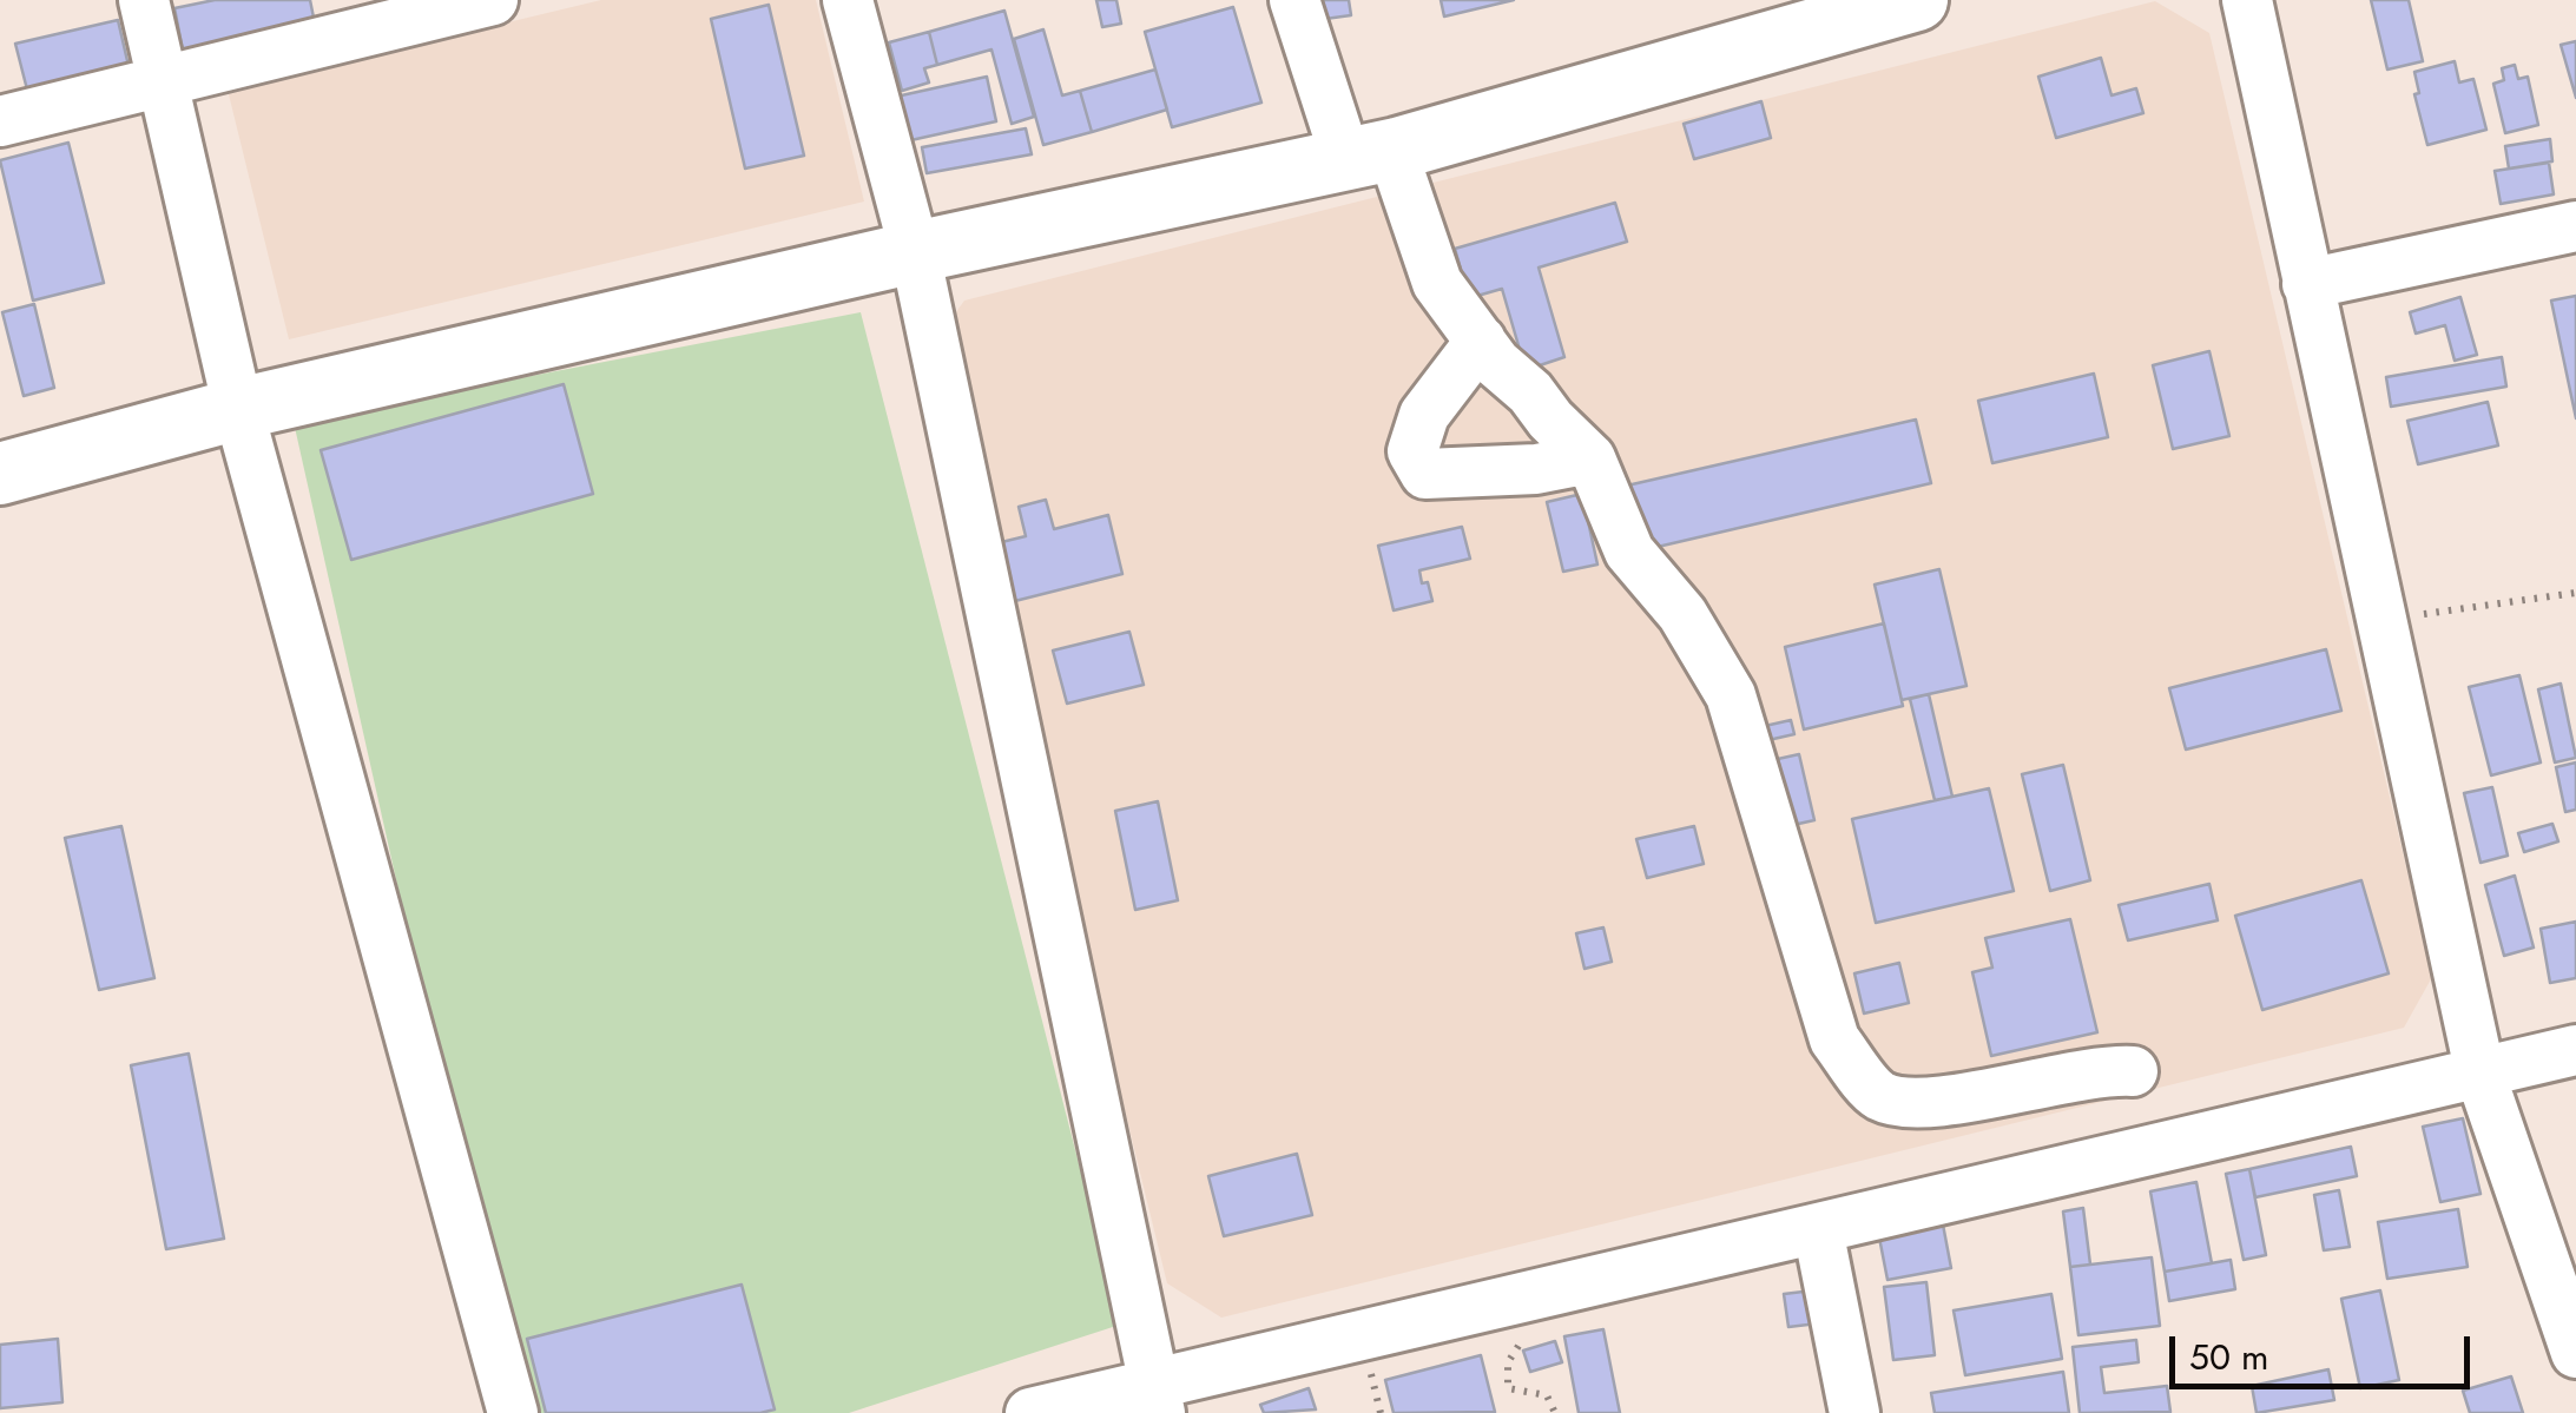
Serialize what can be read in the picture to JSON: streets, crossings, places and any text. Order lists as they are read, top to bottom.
{
  "scale_bar": "50 m"
}
